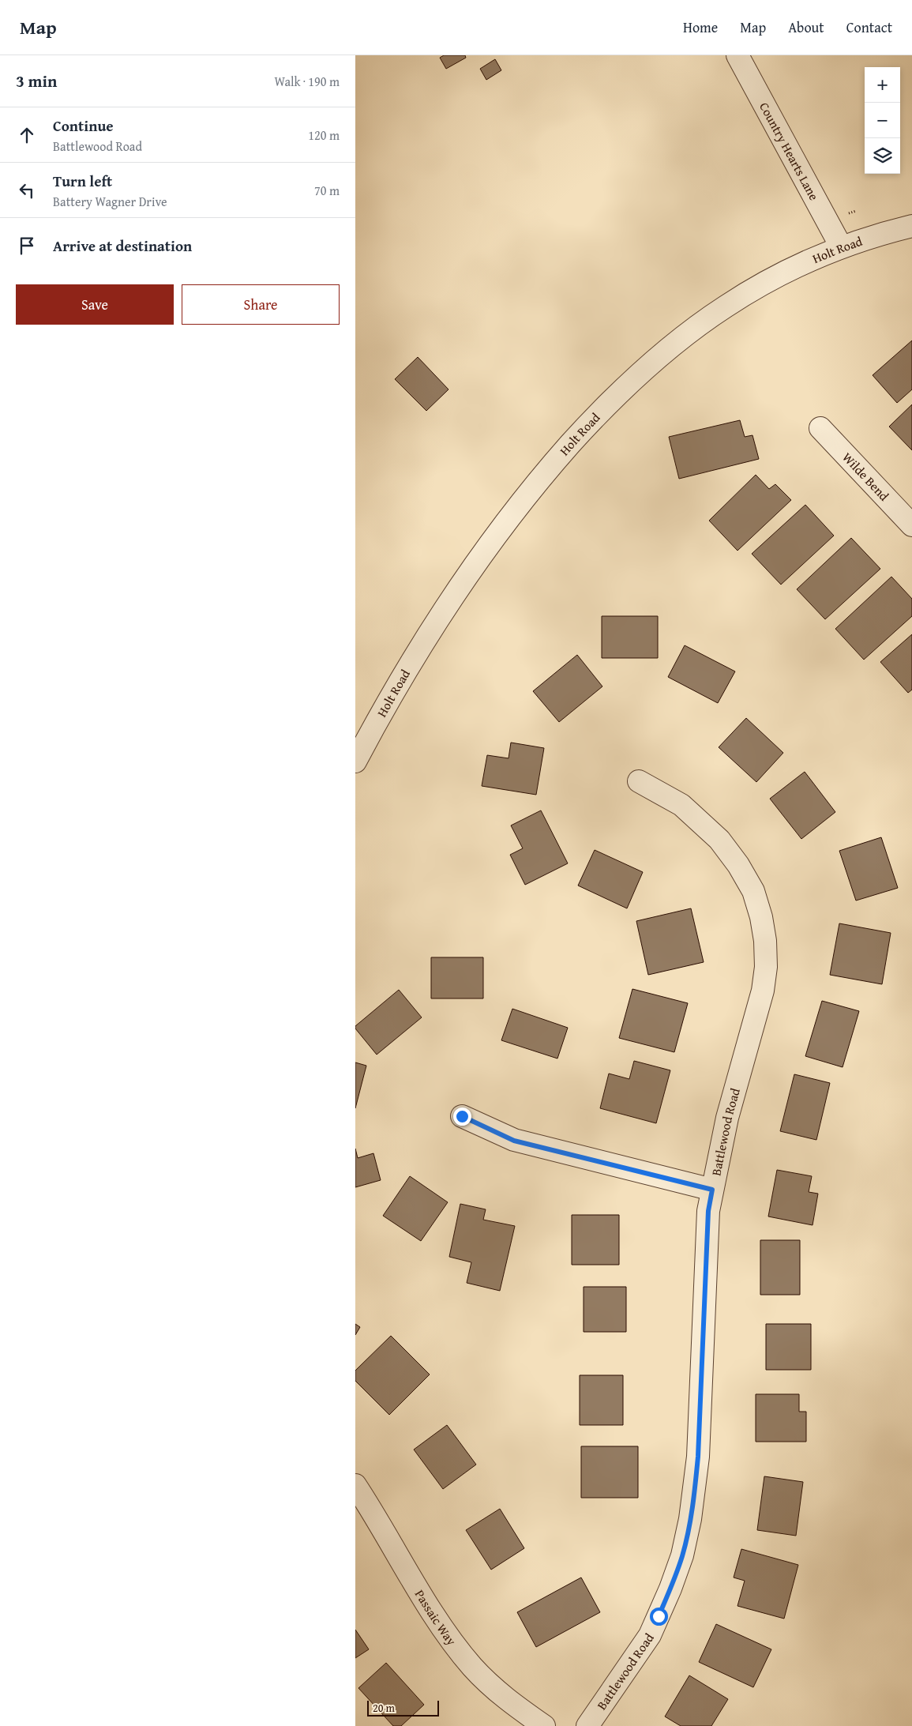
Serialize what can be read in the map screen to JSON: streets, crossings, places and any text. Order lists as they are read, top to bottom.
{
  "streets": {
    "street": [
      "Country Hearts Lane",
      "Holt Road",
      "Wilde Bend",
      "Battlewood Road",
      "Passaic Way"
    ]
  },
  "crossings": [
    ["Country Hearts Lane", "Holt Road"]
  ],
  "scale_bar": "20 m",
  "page": {
    "header": "Map",
    "nav": [
      "Home",
      "Map",
      "About",
      "Contact"
    ],
    "heading": ["3 min", "Walk · 190 m"],
    "map_buttons": ["+", "−"],
    "list": [
      ["Continue", "Battlewood Road", "120 m"],
      ["Turn left", "Battery Wagner Drive", "70 m"],
      "Arrive at destination"
    ],
    "buttons": ["Save", "Share"],
    "scale": "20 m"
  }
}
